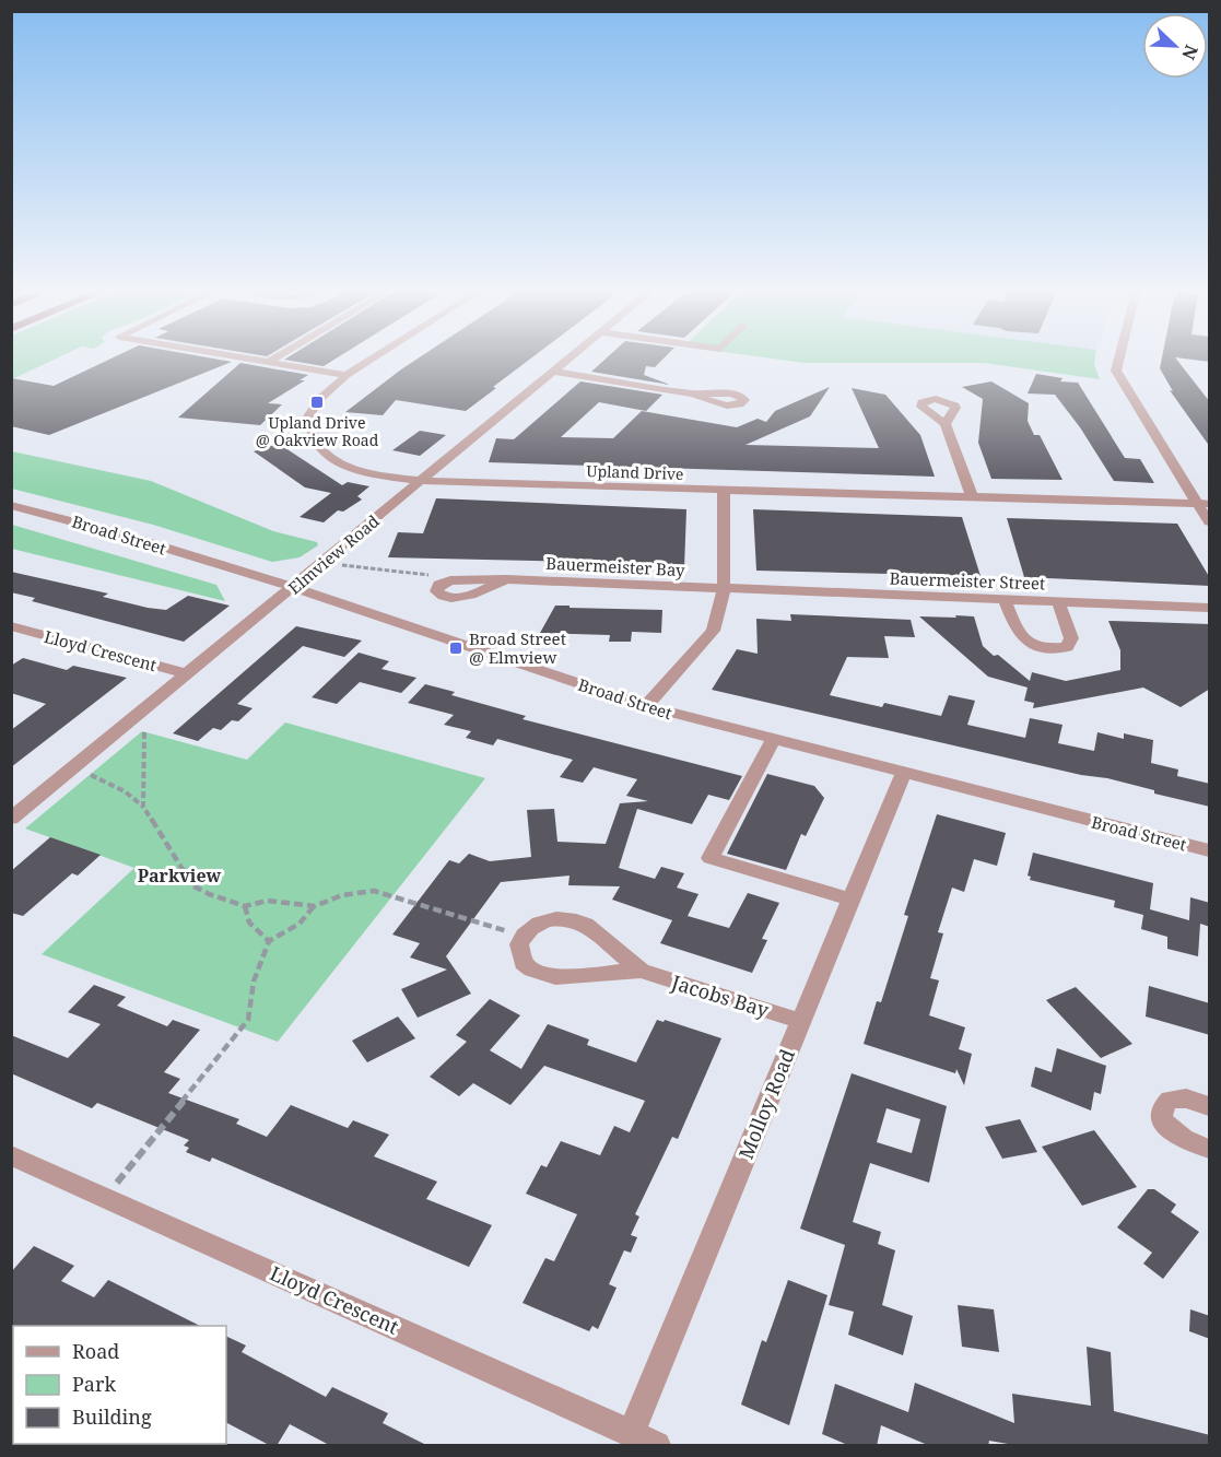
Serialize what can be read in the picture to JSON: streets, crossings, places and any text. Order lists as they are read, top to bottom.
{
  "streets": {
    "street": [
      "Upland Drive",
      "Broad Street",
      "Elmview Road",
      "Bauermeister Bay",
      "Bauermeister Street",
      "Lloyd Crescent",
      "Jacobs Bay",
      "Molloy Road"
    ]
  },
  "crossings": [
    ["Upland Drive", "Elmview Road"],
    ["Broad Street", "Elmview Road"],
    ["Broad Street", "Molloy Road"],
    ["Elmview Road", "Lloyd Crescent"],
    ["Bauermeister Bay", "Bauermeister Street"],
    ["Lloyd Crescent", "Molloy Road"],
    ["Jacobs Bay", "Molloy Road"]
  ],
  "districts": ["Parkview"],
  "places": {
    "transit": ["Upland Drive @ Oakview Road", "Broad Street @ Elmview"]
  },
  "legend": ["Road", "Park", "Building"],
  "north": "bottom right"
}
